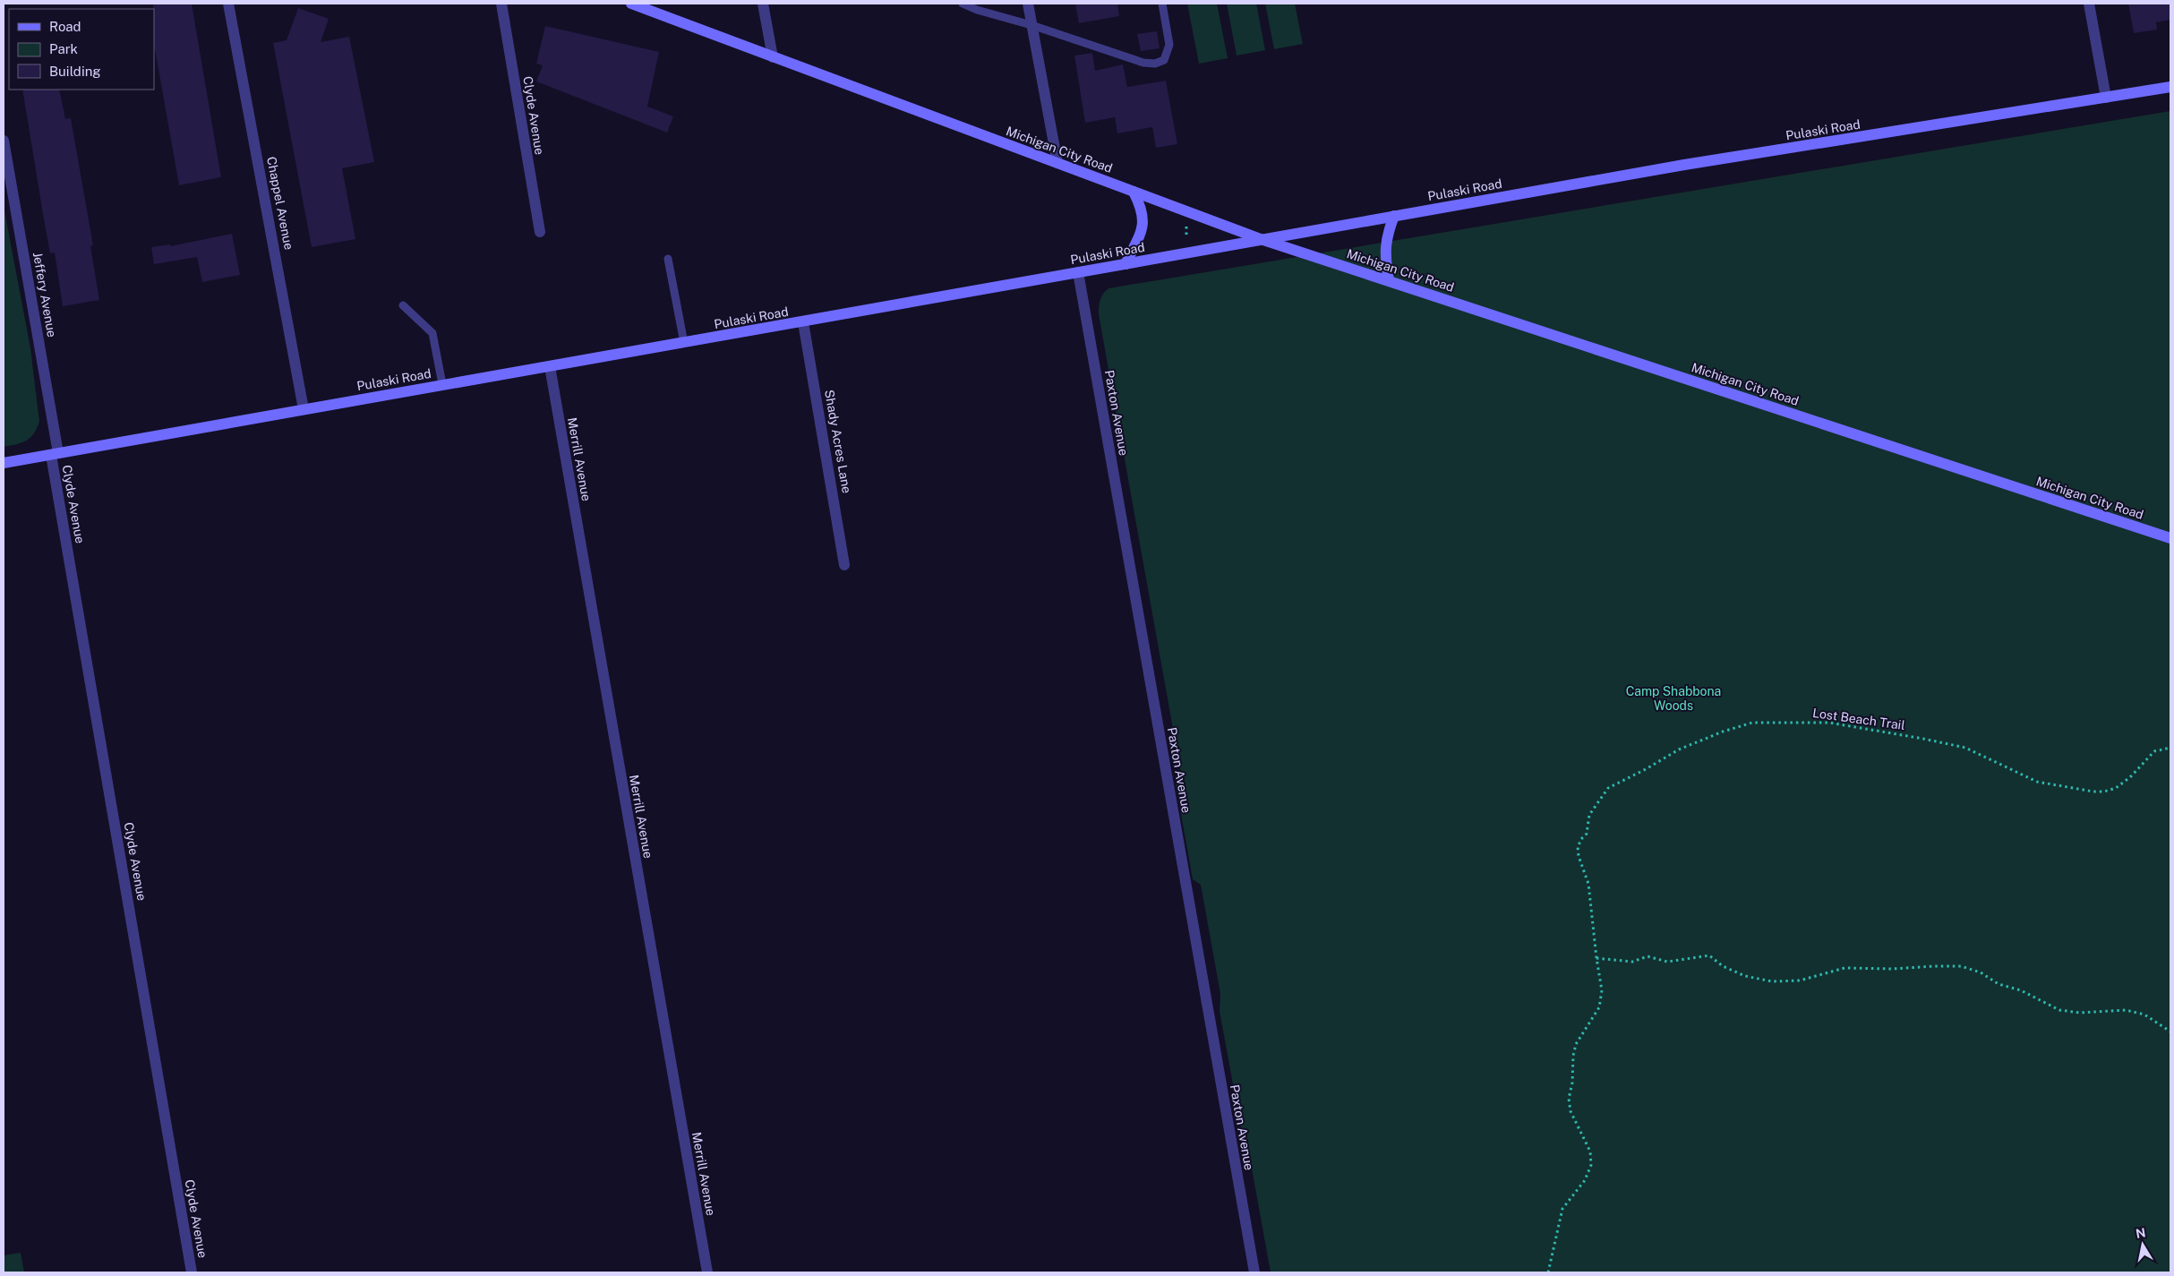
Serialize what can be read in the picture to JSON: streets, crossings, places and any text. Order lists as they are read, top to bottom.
{
  "streets": {
    "street": [
      "Clyde Avenue",
      "Pulaski Road",
      "Michigan City Road",
      "Chappel Avenue",
      "Jeffery Avenue",
      "Paxton Avenue",
      "Shady Acres Lane",
      "Merrill Avenue"
    ],
    "path": ["Lost Beach Trail"]
  },
  "crossings": [
    ["Clyde Avenue", "Pulaski Road"],
    ["Clyde Avenue", "Jeffery Avenue"],
    ["Pulaski Road", "Michigan City Road"],
    ["Pulaski Road", "Chappel Avenue"],
    ["Pulaski Road", "Jeffery Avenue"],
    ["Pulaski Road", "Paxton Avenue"],
    ["Pulaski Road", "Shady Acres Lane"],
    ["Pulaski Road", "Merrill Avenue"]
  ],
  "parks": ["Camp Shabbona Woods"],
  "legend": ["Road", "Park", "Building"],
  "north": "top"
}
